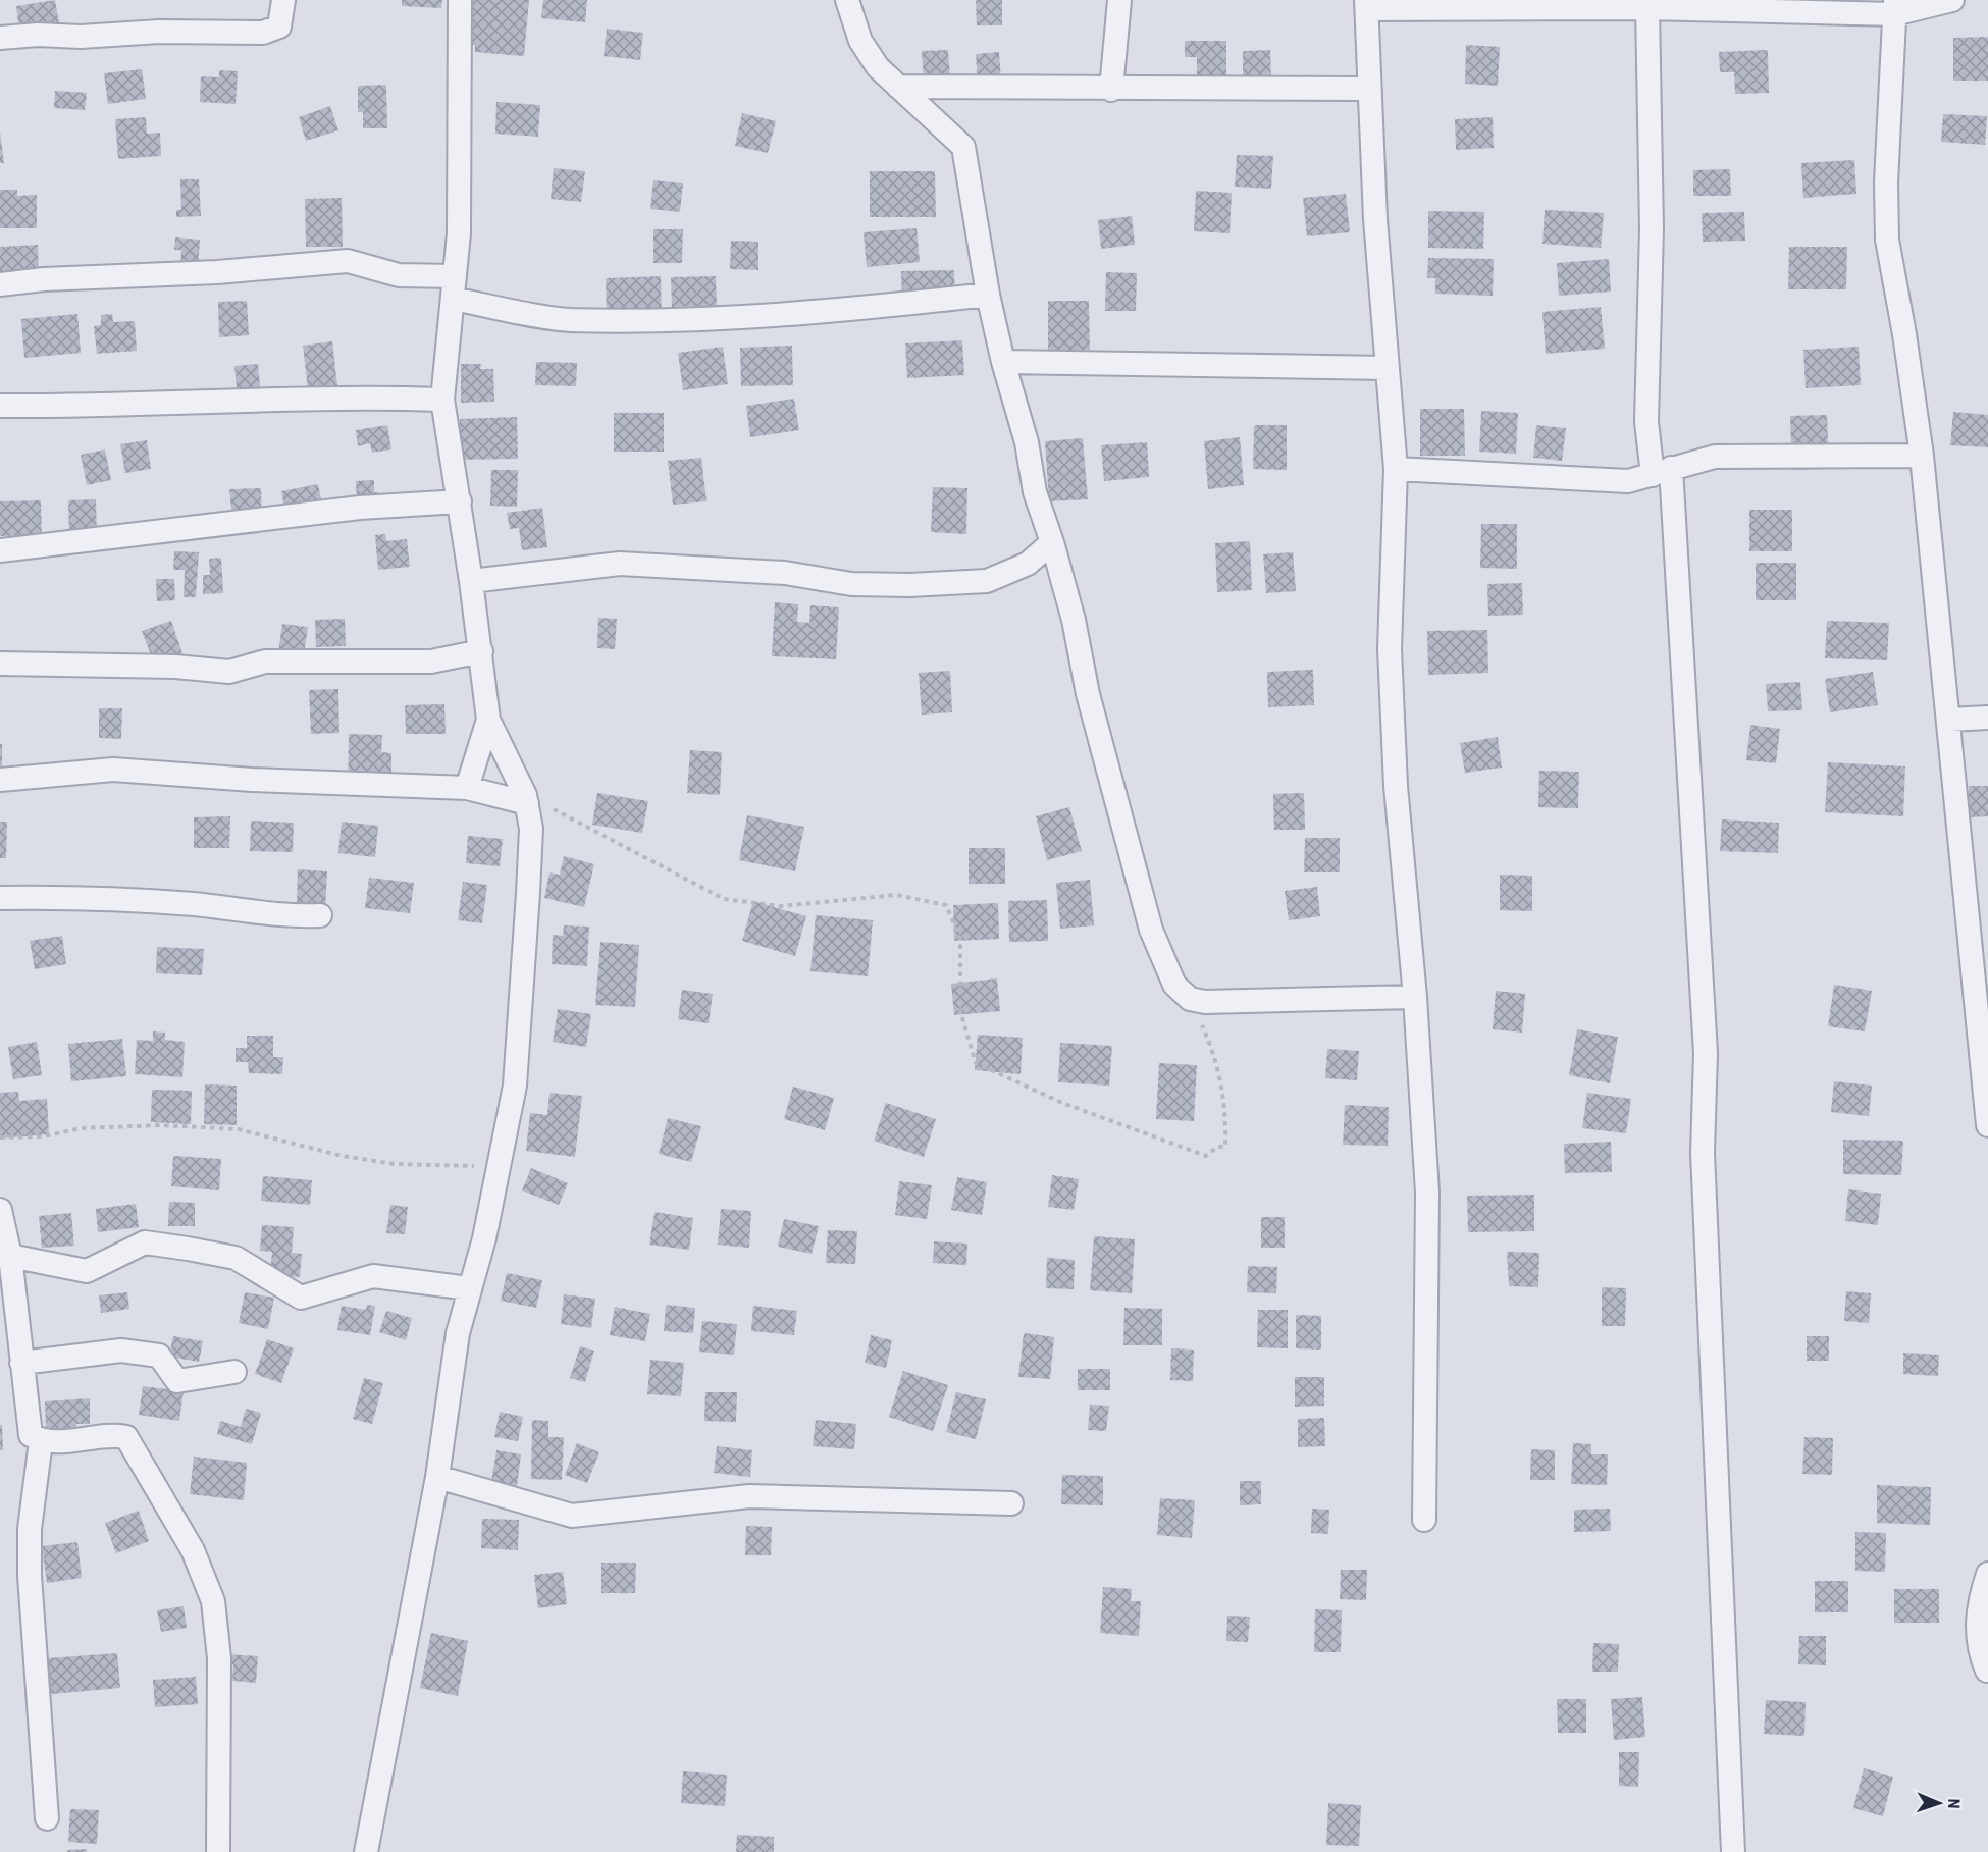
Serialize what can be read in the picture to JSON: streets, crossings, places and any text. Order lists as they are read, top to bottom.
{
  "north": "right"
}
